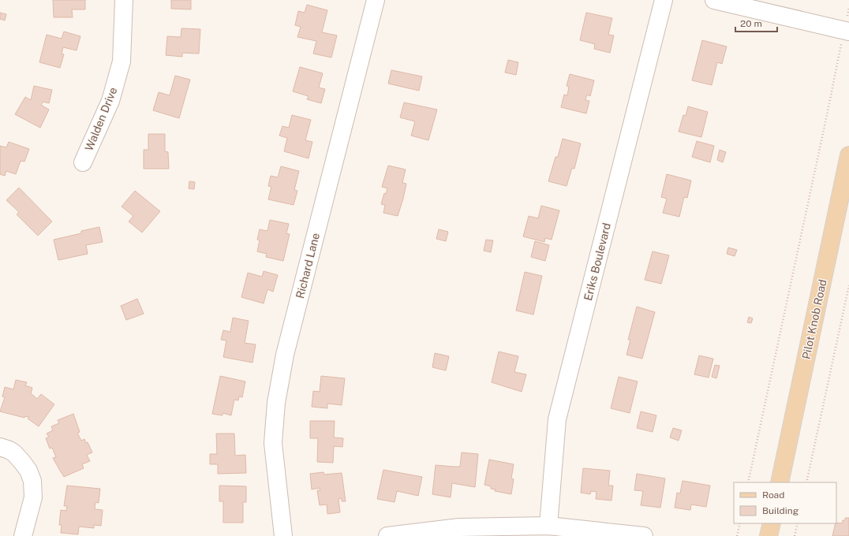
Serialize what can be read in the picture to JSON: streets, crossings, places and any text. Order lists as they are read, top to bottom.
{
  "streets": {
    "main road": ["Pilot Knob Road"],
    "street": ["Walden Drive", "Eriks Boulevard", "Richard Lane"]
  },
  "legend": ["Road", "Building"],
  "scale_bar": "20 m"
}
